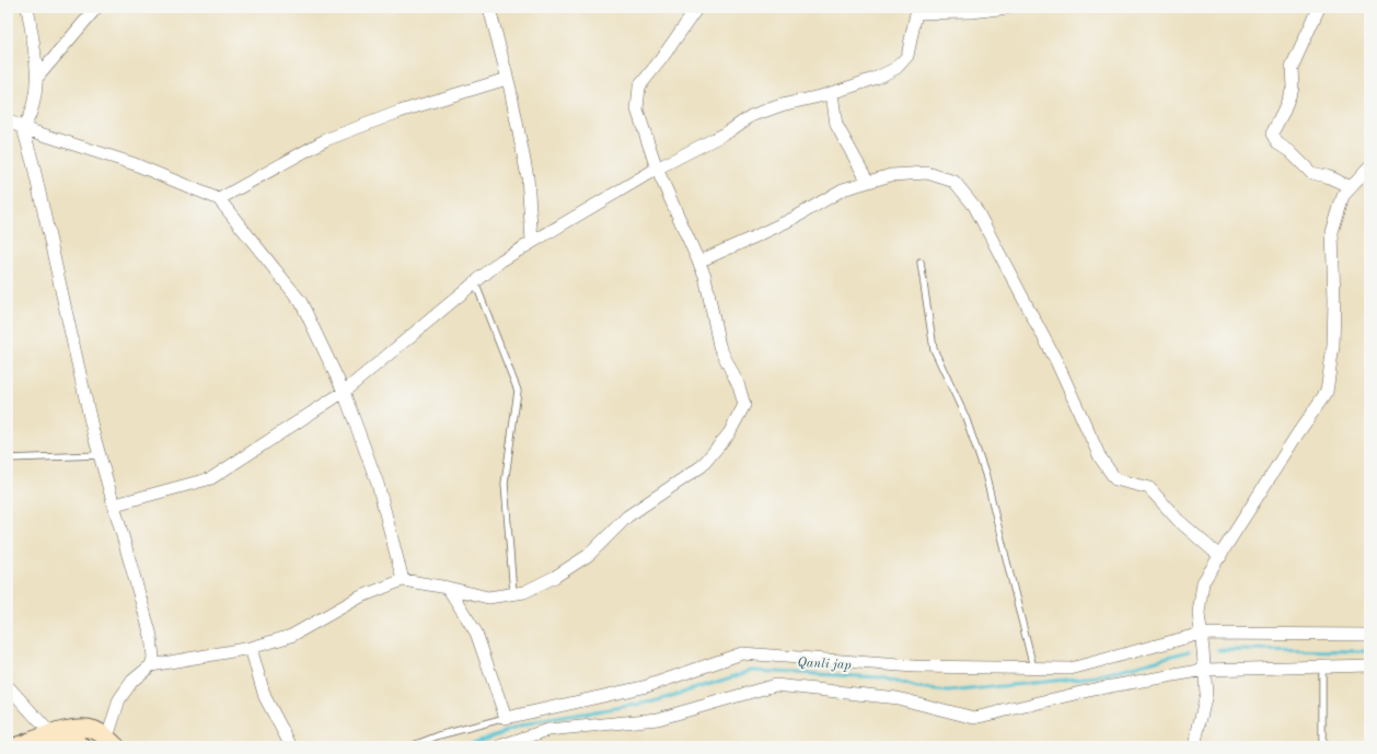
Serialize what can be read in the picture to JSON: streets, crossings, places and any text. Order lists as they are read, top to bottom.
{
  "water": ["Qanli jap"]
}
